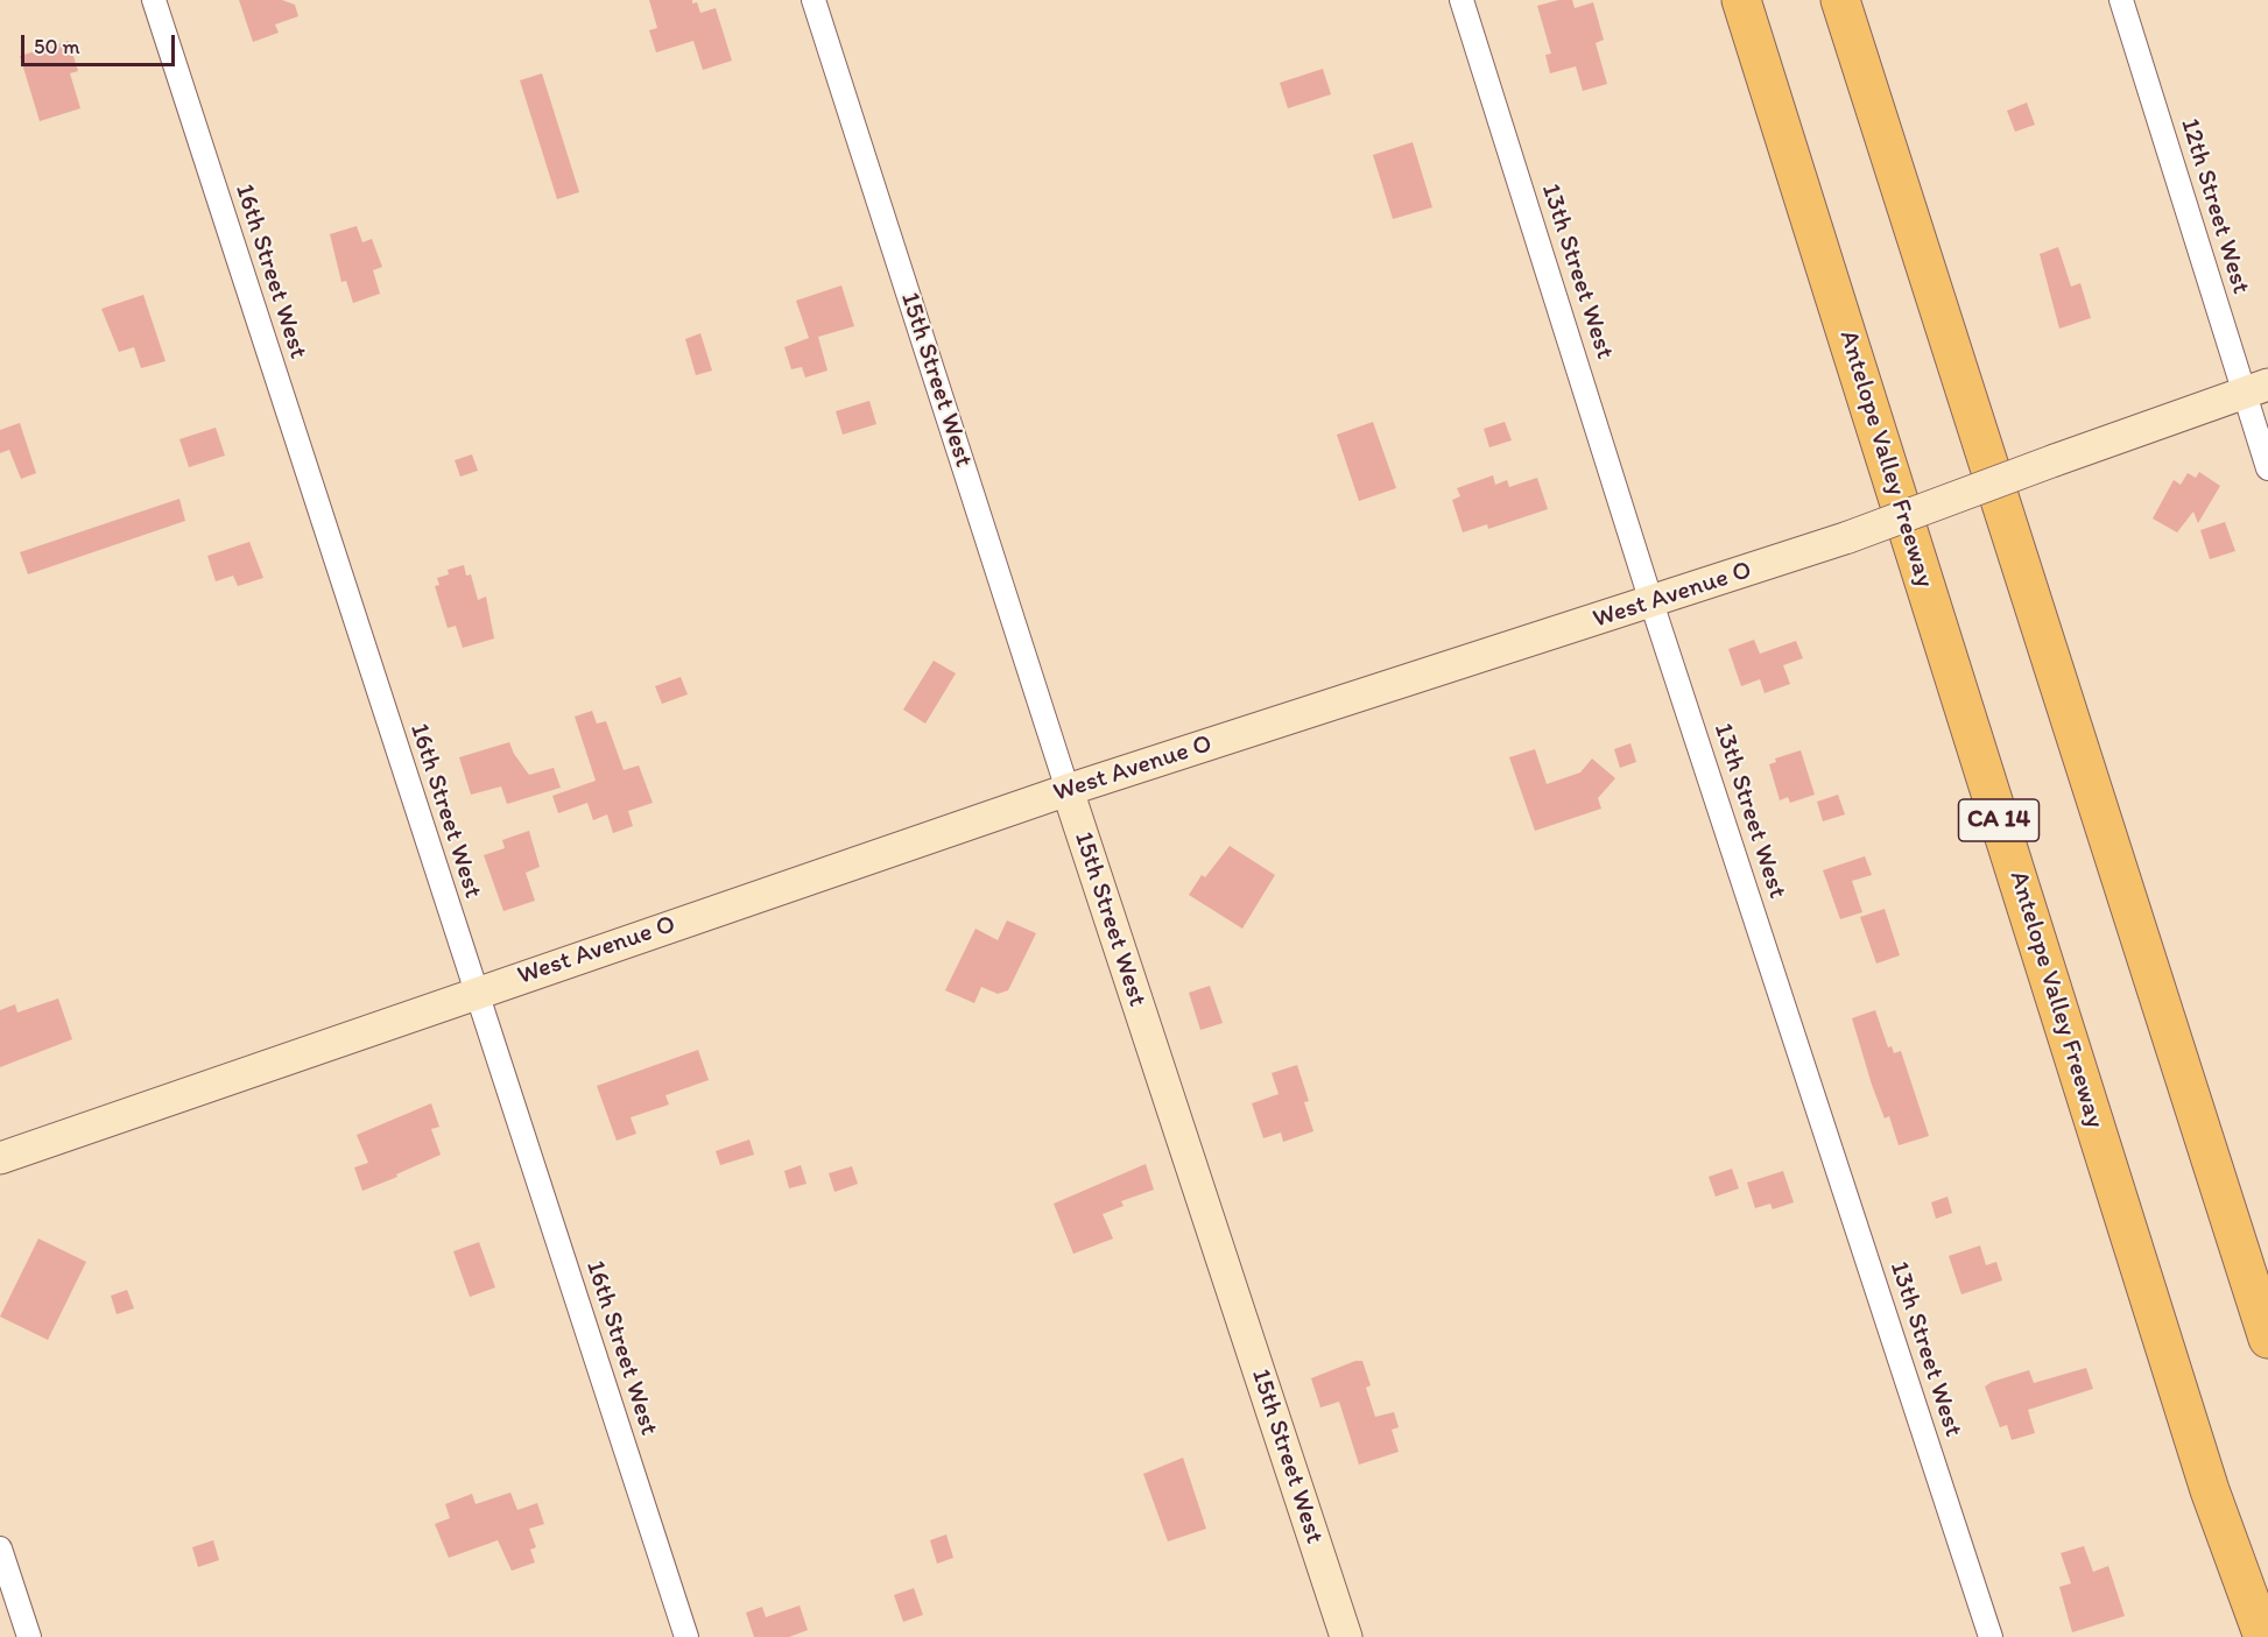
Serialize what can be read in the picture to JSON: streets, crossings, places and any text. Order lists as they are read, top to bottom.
{
  "streets": {
    "highway": ["Antelope Valley Freeway", "CA 14"],
    "street": [
      "12th Street West",
      "16th Street West",
      "13th Street West",
      "15th Street West",
      "West Avenue O"
    ]
  },
  "crossings": [
    ["12th Street West", "West Avenue O"],
    ["16th Street West", "West Avenue O"],
    ["13th Street West", "West Avenue O"],
    ["15th Street West", "West Avenue O"]
  ],
  "scale_bar": "50 m"
}
